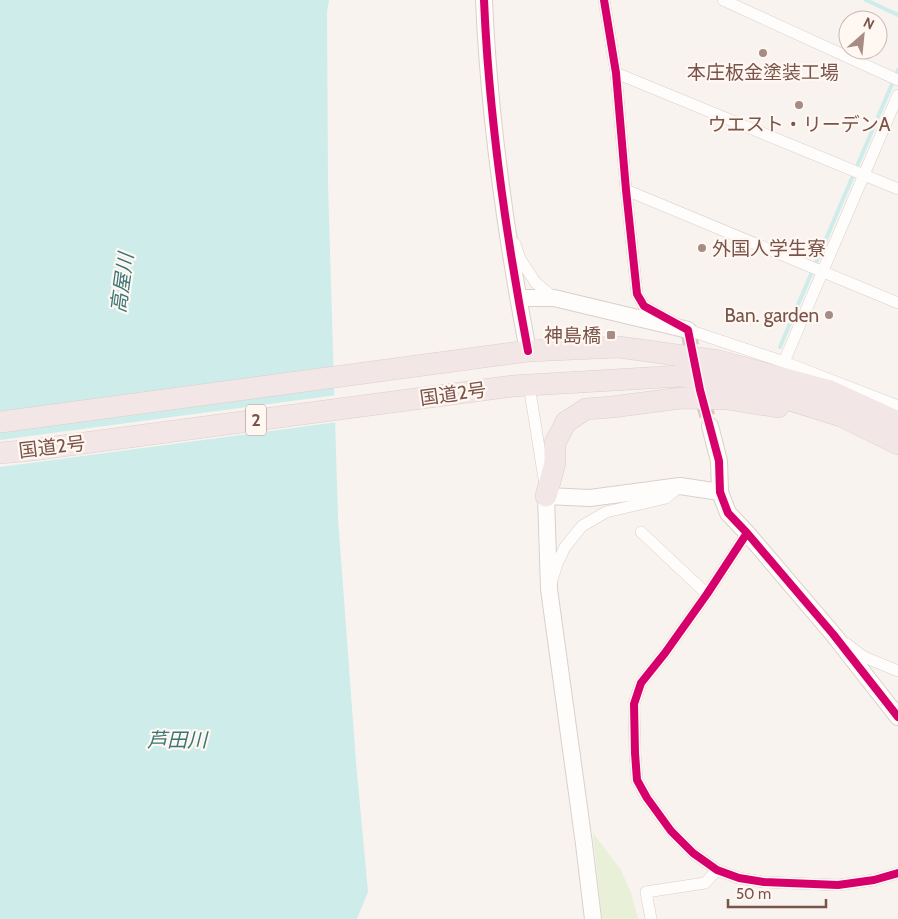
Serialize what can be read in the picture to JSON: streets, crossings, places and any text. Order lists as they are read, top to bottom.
{
  "streets": {
    "highway": ["国道2号", "2"]
  },
  "water": ["高屋川", "芦田川"],
  "places": {
    "other": [
      "本庄板金塗装工場",
      "ウエスト・リーデンA",
      "外国人学生寮",
      "Ban. garden"
    ],
    "transit": ["神島橋"]
  },
  "scale_bar": "50 m",
  "north": "top right"
}
